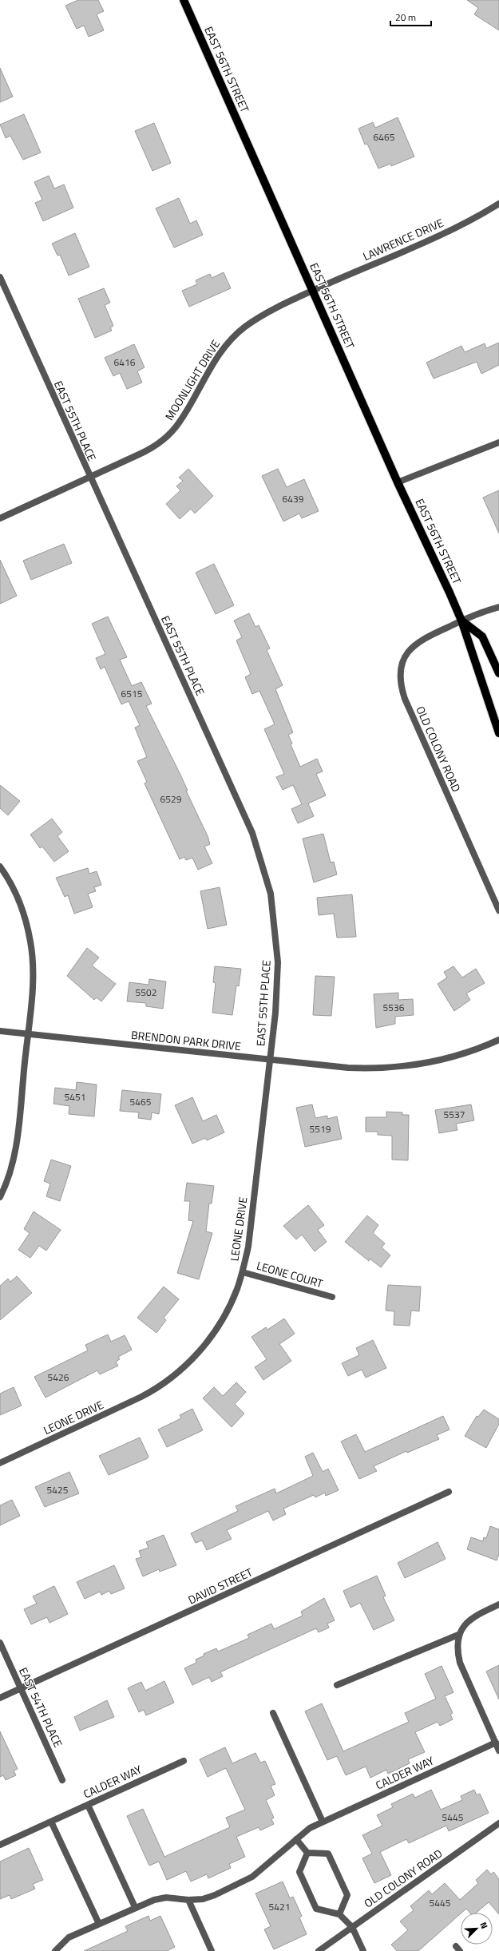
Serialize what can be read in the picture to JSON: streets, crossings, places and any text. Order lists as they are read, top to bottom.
{
  "streets": {
    "main road": ["EAST 56TH STREET"],
    "street": [
      "LAWRENCE DRIVE",
      "MOONLIGHT DRIVE",
      "EAST 55TH PLACE",
      "OLD COLONY ROAD",
      "BRENDON PARK DRIVE",
      "LEONE DRIVE",
      "LEONE COURT",
      "DAVID STREET",
      "EAST 54TH PLACE",
      "CALDER WAY"
    ]
  },
  "crossings": [
    ["EAST 56TH STREET", "LAWRENCE DRIVE"],
    ["EAST 56TH STREET", "MOONLIGHT DRIVE"],
    ["EAST 56TH STREET", "OLD COLONY ROAD"],
    ["LAWRENCE DRIVE", "MOONLIGHT DRIVE"],
    ["MOONLIGHT DRIVE", "EAST 55TH PLACE"],
    ["EAST 55TH PLACE", "BRENDON PARK DRIVE"],
    ["EAST 55TH PLACE", "LEONE DRIVE"],
    ["BRENDON PARK DRIVE", "LEONE DRIVE"],
    ["LEONE DRIVE", "LEONE COURT"],
    ["DAVID STREET", "EAST 54TH PLACE"]
  ],
  "house_numbers": [
    "6465",
    "6416",
    "6439",
    "6515",
    "6529",
    "5502",
    "5536",
    "5451",
    "5465",
    "5537",
    "5519",
    "5426",
    "5425",
    "5445",
    "5445",
    "5421"
  ],
  "scale_bar": "20 m",
  "north": "top right"
}
